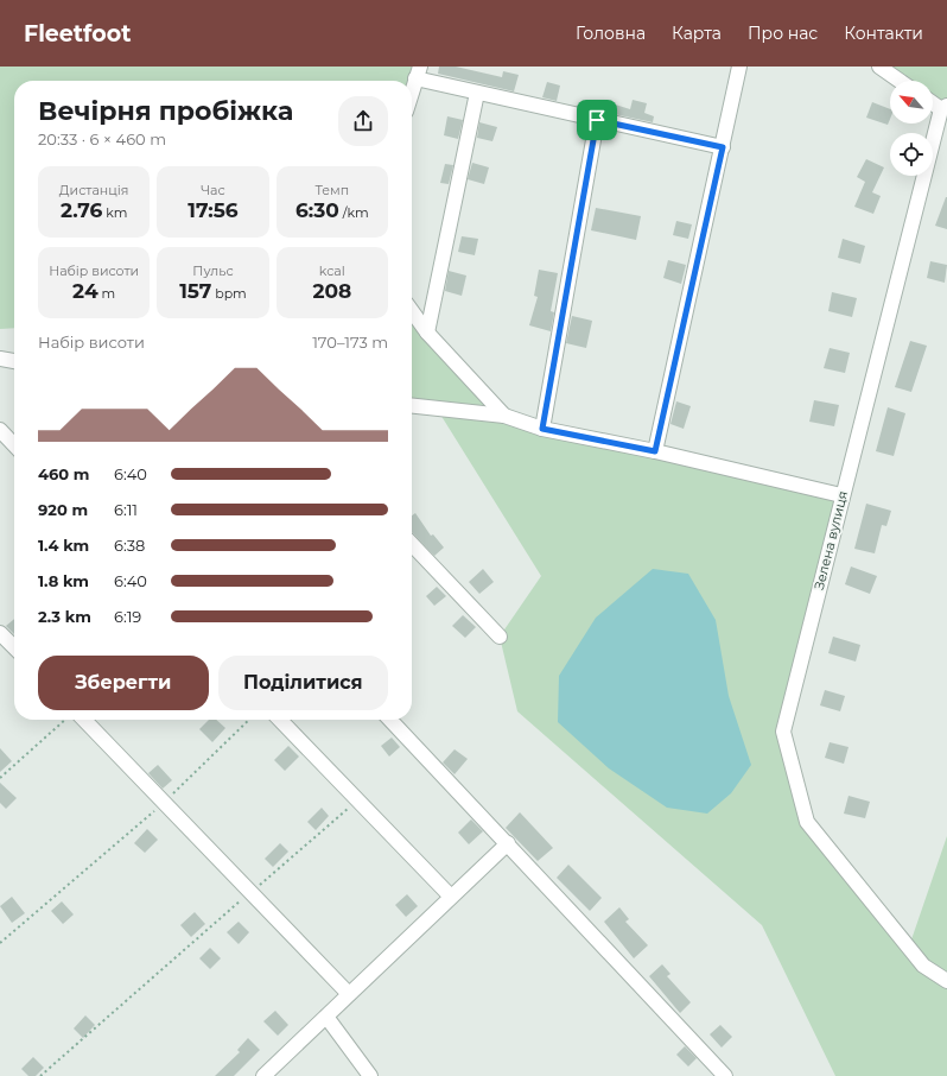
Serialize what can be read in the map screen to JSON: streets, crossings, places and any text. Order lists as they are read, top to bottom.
{
  "streets": {
    "street": ["Зелена вулиця"]
  },
  "north": "top left",
  "page": {
    "header": "Fleetfoot",
    "nav": [
      "Головна",
      "Карта",
      "Про нас",
      "Контакти"
    ],
    "heading": ["Вечірня пробіжка", "20:33 · 6 × 460 m"],
    "stats": [
      ["Дистанція", "2.76 km"],
      ["Час", "17:56"],
      ["Темп", "6:30 /km"],
      ["Набір висоти", "24 m"],
      ["Пульс", "157 bpm"],
      ["kcal", "208"]
    ],
    "chart": ["Набір висоти", "170–173 m"],
    "list": [
      {
        "name": "460 m",
        "note": "6:40"
      },
      {
        "name": "920 m",
        "note": "6:11"
      },
      {
        "name": "1.4 km",
        "note": "6:38"
      },
      {
        "name": "1.8 km",
        "note": "6:40"
      },
      {
        "name": "2.3 km",
        "note": "6:19"
      }
    ],
    "buttons": ["Зберегти", "Поділитися"]
  }
}
